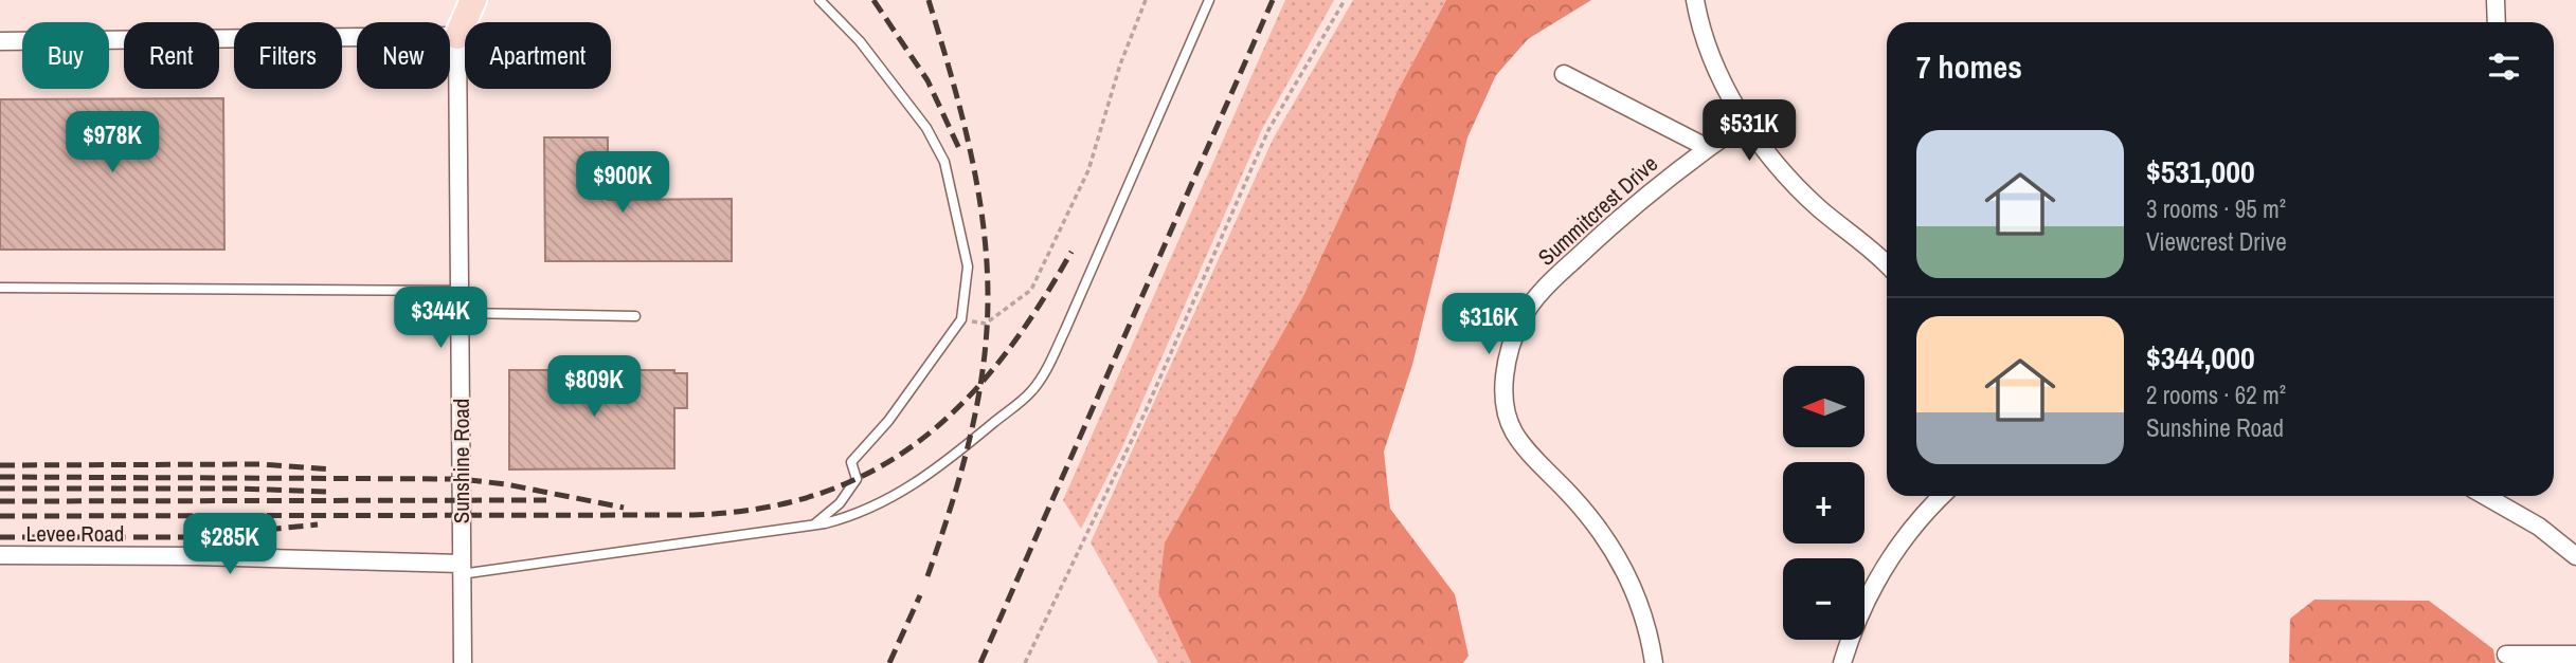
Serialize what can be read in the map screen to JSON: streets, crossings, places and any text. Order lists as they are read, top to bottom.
{
  "streets": {
    "main road": ["Sunshine Road"],
    "street": ["Summitcrest Drive", "Levee Road"]
  },
  "crossings": [
    ["Sunshine Road", "Levee Road"]
  ],
  "north": "left",
  "page": {
    "chip": [
      "Buy",
      "Rent",
      "Filters",
      "New",
      "Apartment"
    ],
    "heading": "7 homes",
    "price": [
      "$531K",
      "$978K",
      "$900K",
      "$344K",
      "$316K",
      "$809K",
      "$285K"
    ],
    "list": [
      {
        "name": "$531,000",
        "note": "3 rooms · 95 m² · Viewcrest Drive"
      },
      {
        "name": "$344,000",
        "note": "2 rooms · 62 m² · Sunshine Road"
      }
    ],
    "map_buttons": ["+", "−"]
  }
}
